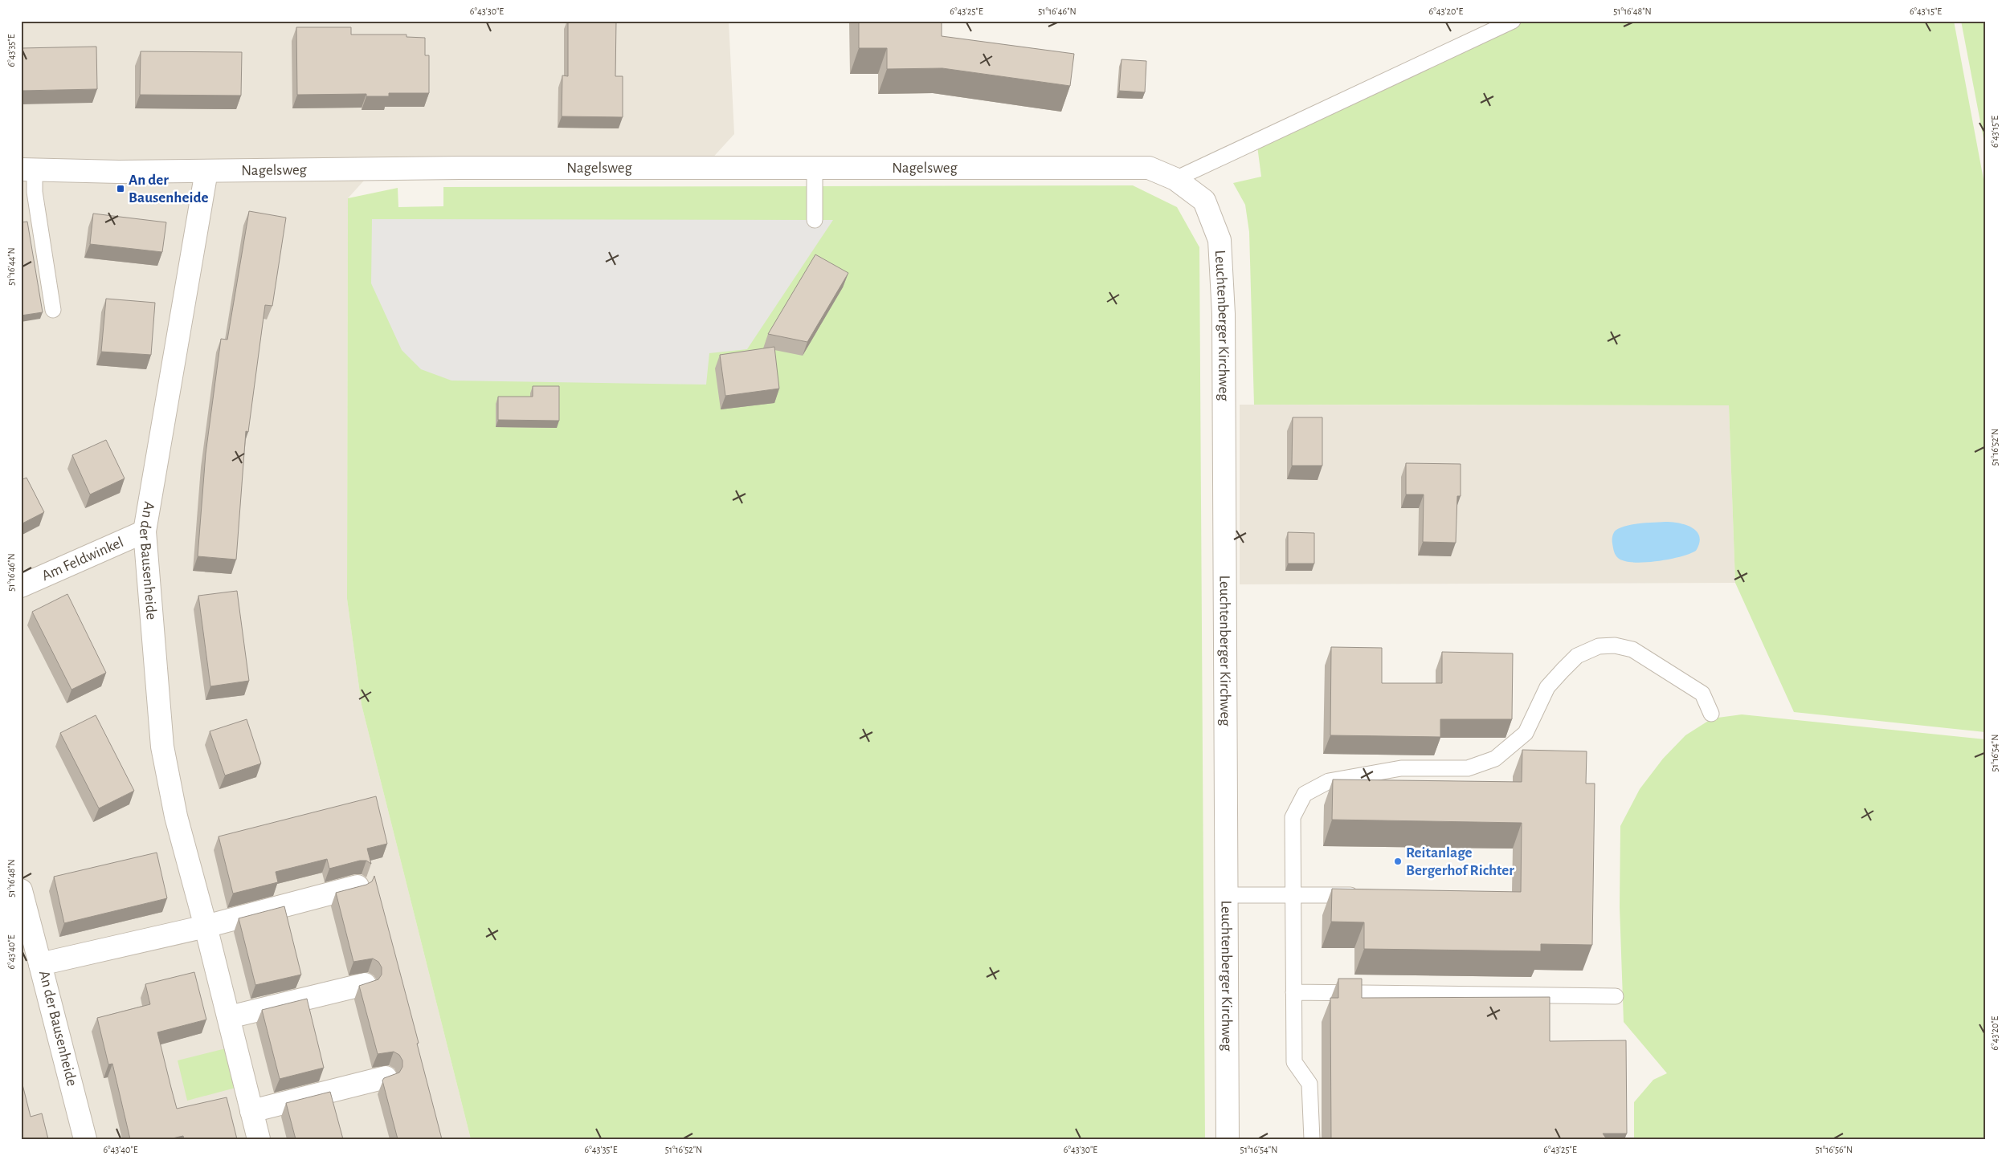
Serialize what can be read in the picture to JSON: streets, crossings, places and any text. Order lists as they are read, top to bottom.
{
  "streets": {
    "street": [
      "Nagelsweg",
      "Leuchtenberger Kirchweg",
      "Am Feldwinkel",
      "An der Bausenheide"
    ]
  },
  "crossings": [
    ["Nagelsweg", "Leuchtenberger Kirchweg"],
    ["Nagelsweg", "An der Bausenheide"],
    ["Am Feldwinkel", "An der Bausenheide"]
  ],
  "places": {
    "transit": ["An der Bausenheide"],
    "other": ["Reitanlage Bergerhof Richter"]
  },
  "coordinates": [
    "6°43'30\"E",
    "6°43'25\"E",
    "51°16'46\"N",
    "6°43'20\"E",
    "51°16'48\"N",
    "6°43'15\"E",
    "6°43'35\"E",
    "51°16'44\"N",
    "51°16'52\"N",
    "51°16'54\"N",
    "6°43'40\"E",
    "51°16'56\"N"
  ]
}
